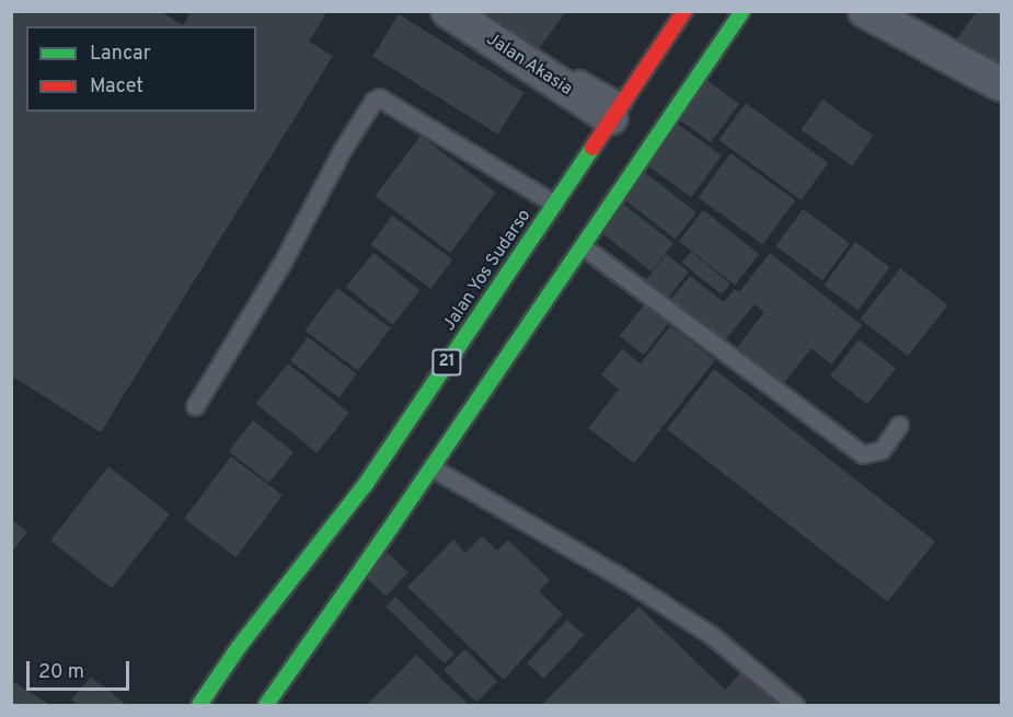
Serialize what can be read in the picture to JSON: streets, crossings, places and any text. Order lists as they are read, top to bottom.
{
  "streets": {
    "highway": ["Jalan Yos Sudarso", "21"],
    "street": ["Jalan Akasia"]
  },
  "crossings": [
    ["Jalan Akasia", "Jalan Yos Sudarso"]
  ],
  "legend": ["Lancar", "Macet"],
  "scale_bar": "20 m"
}
